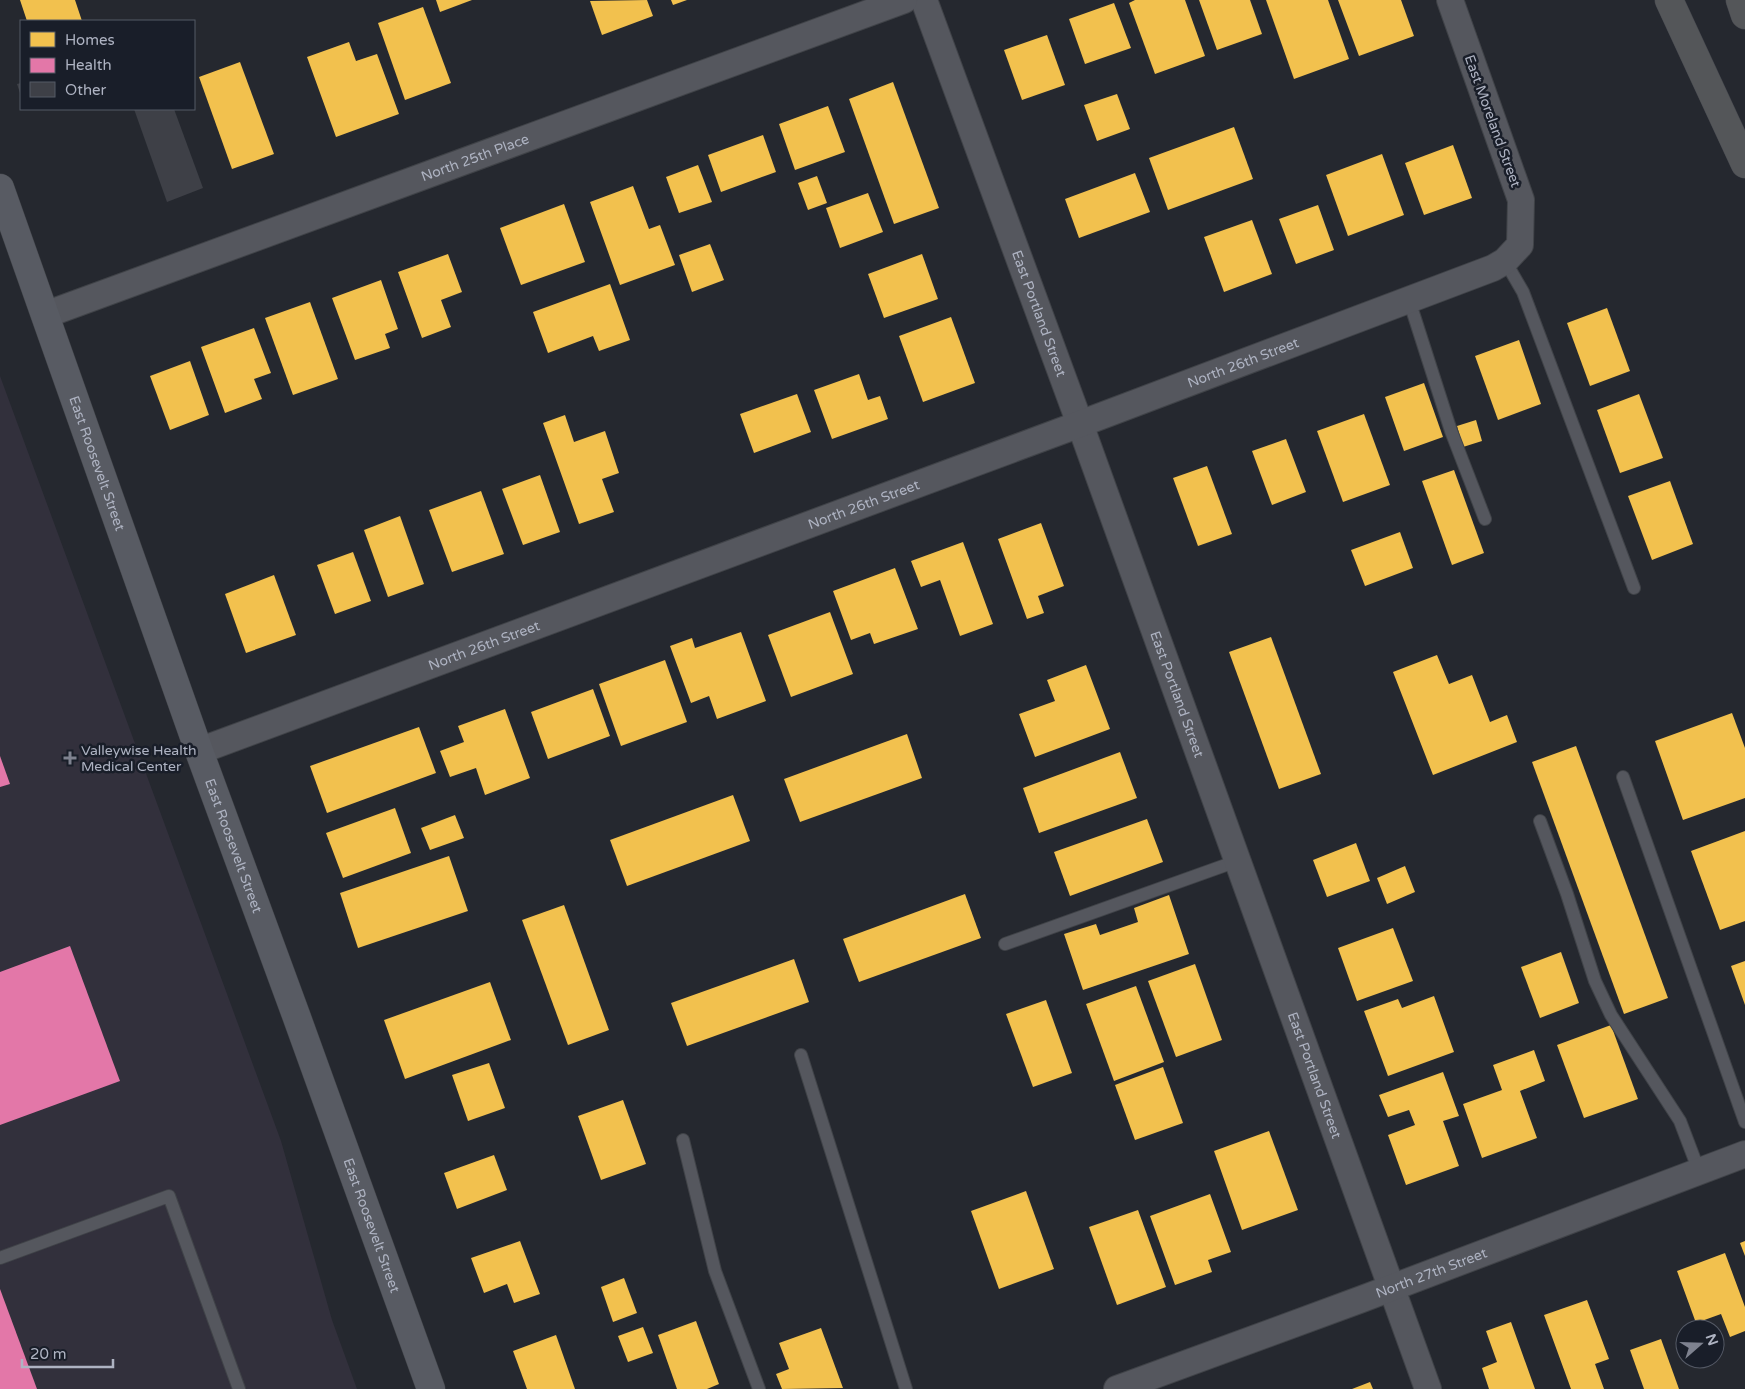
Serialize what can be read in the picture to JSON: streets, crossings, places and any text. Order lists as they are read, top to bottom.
{
  "streets": {
    "street": [
      "East Moreland Street",
      "North 25th Place",
      "East Portland Street",
      "North 26th Street",
      "East Roosevelt Street",
      "North 27th Street"
    ]
  },
  "crossings": [
    ["East Moreland Street", "North 26th Street"],
    ["North 25th Place", "East Roosevelt Street"],
    ["East Portland Street", "North 26th Street"],
    ["East Portland Street", "North 27th Street"],
    ["North 26th Street", "East Roosevelt Street"]
  ],
  "places": {
    "health": ["Valleywise Health Medical Center"]
  },
  "legend": ["Homes", "Health", "Other"],
  "scale_bar": "20 m",
  "north": "right"
}
